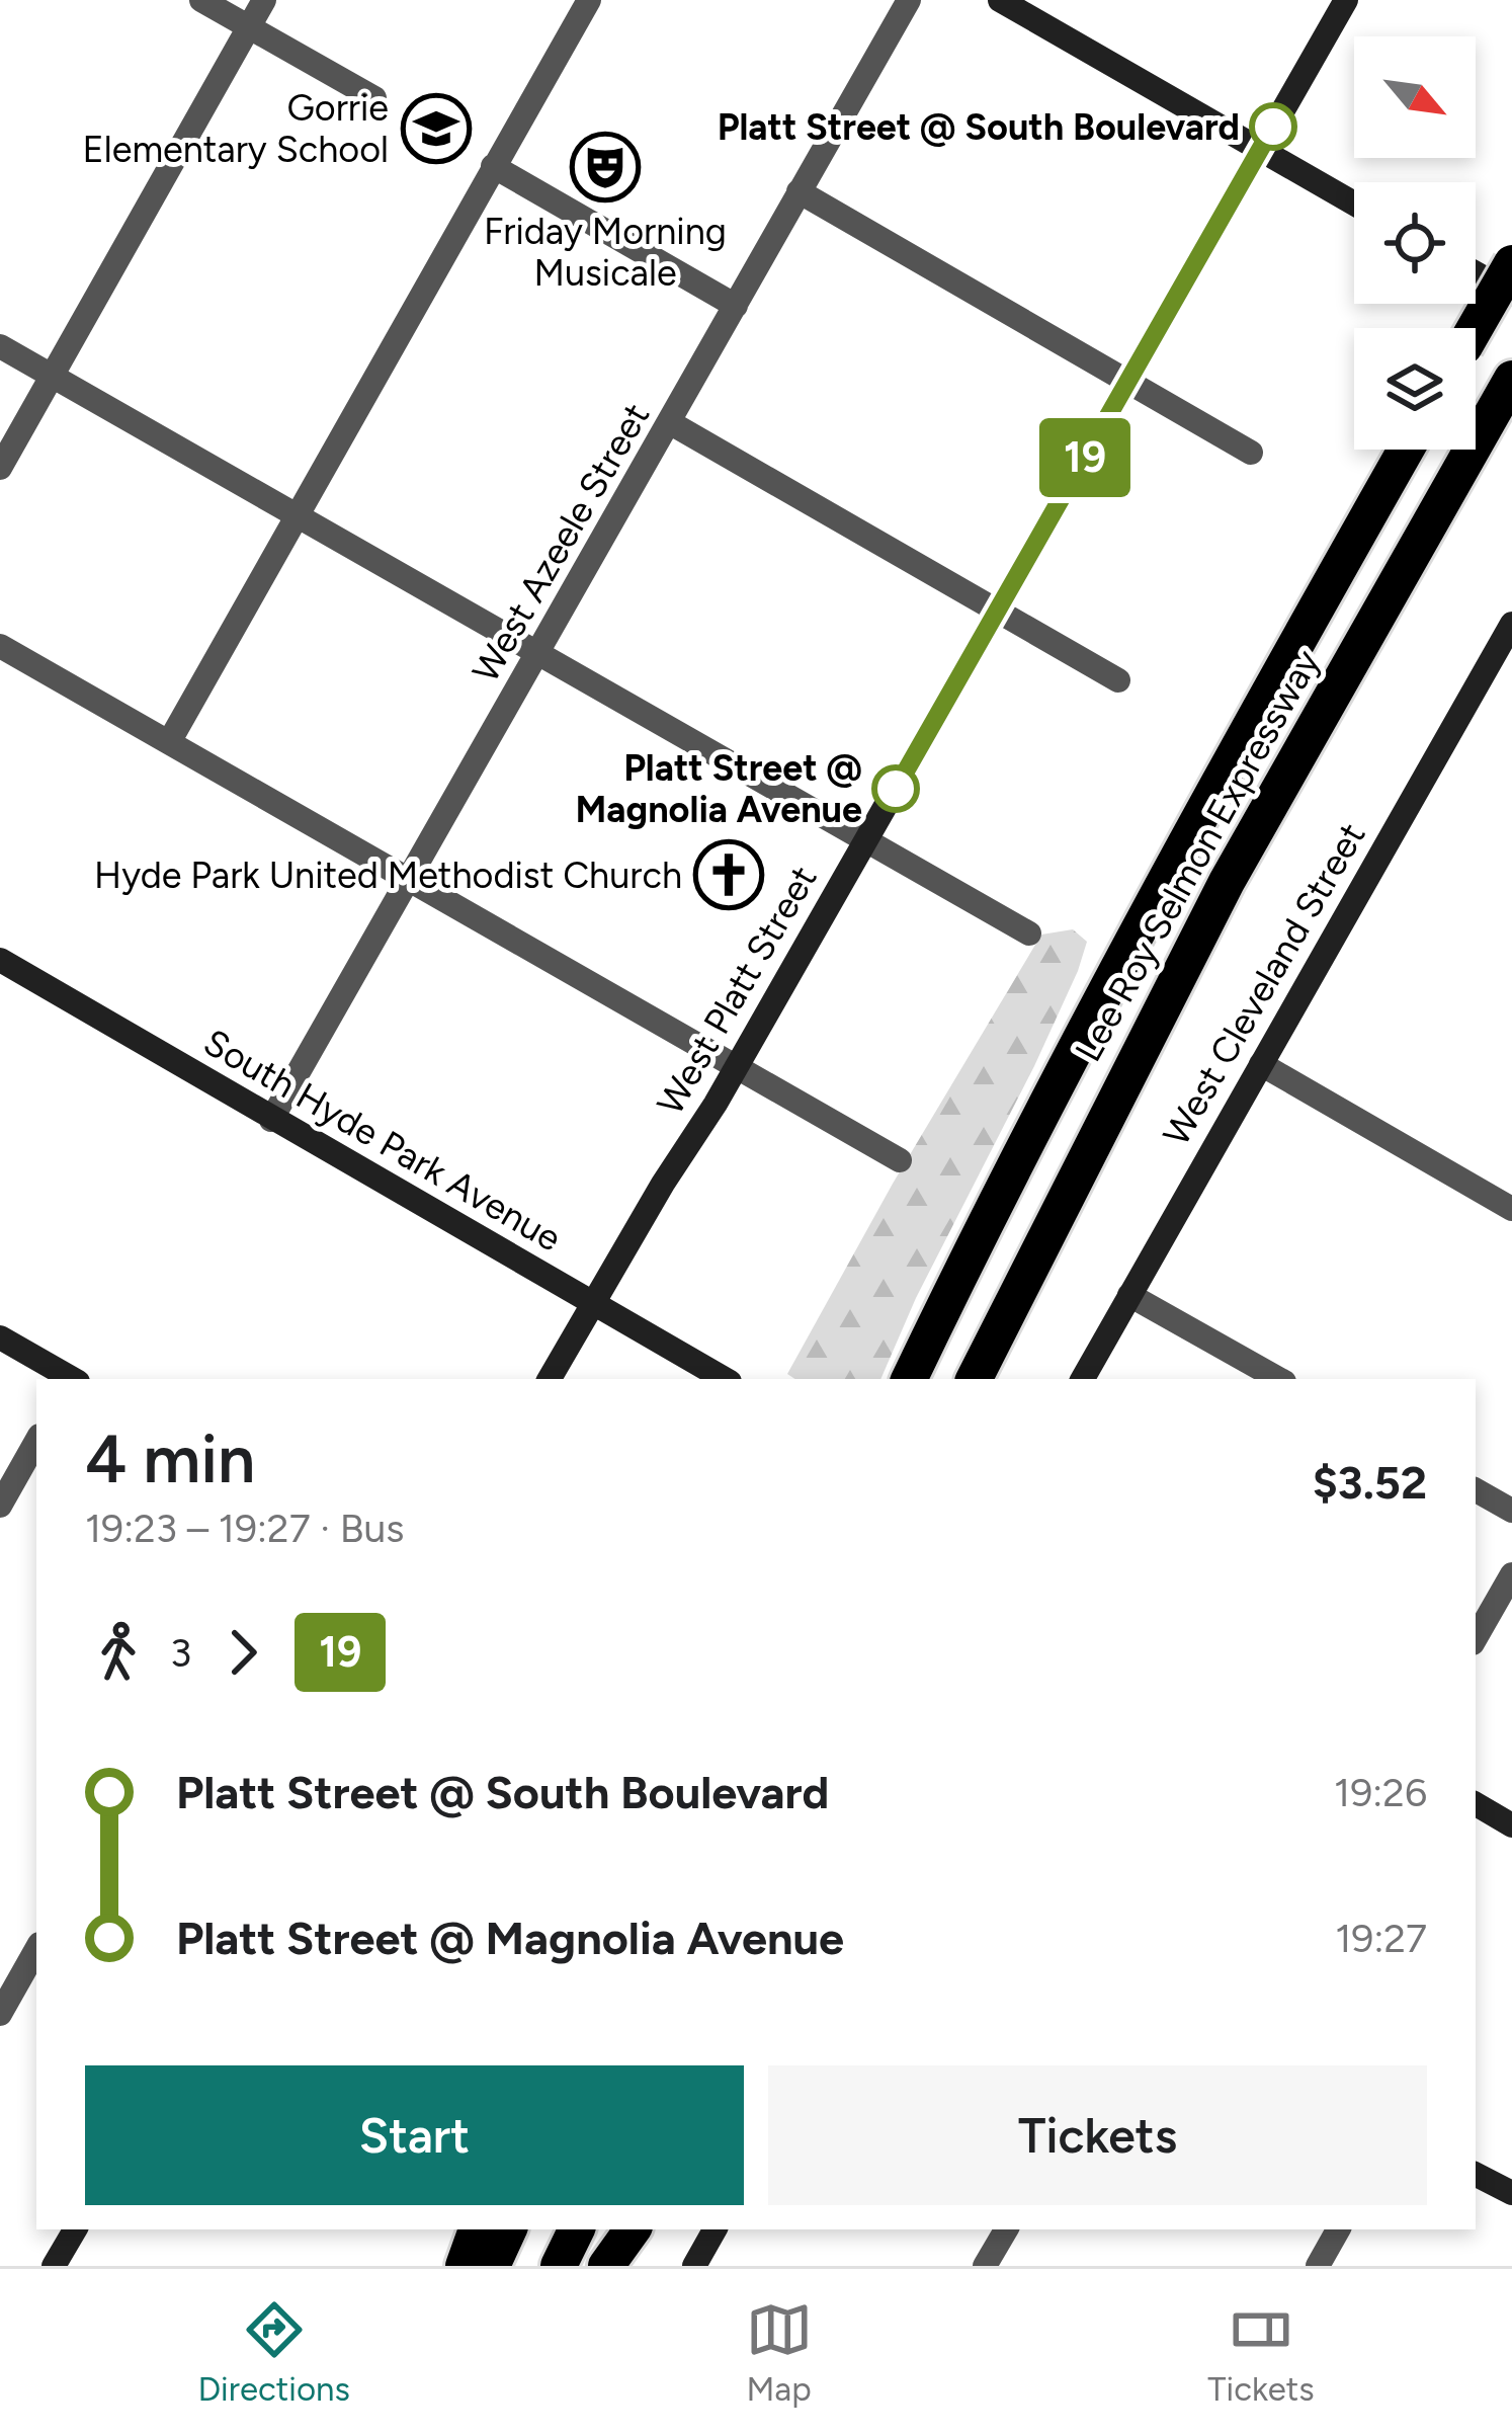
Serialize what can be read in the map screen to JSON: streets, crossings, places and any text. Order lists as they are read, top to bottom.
{
  "streets": {
    "highway": ["Lee Roy Selmon Expressway"],
    "main road": ["West Cleveland Street", "West Platt Street", "South Hyde Park Avenue"],
    "street": ["West Azeele Street"]
  },
  "crossings": [
    ["West Azeele Street", "South Hyde Park Avenue"],
    ["West Platt Street", "South Hyde Park Avenue"]
  ],
  "places": {
    "other": ["Platt Street @ South Boulevard", "Platt Street @ Magnolia Avenue"],
    "school or university": ["Gorrie Elementary School"],
    "theatre": ["Friday Morning Musicale"],
    "church": ["Hyde Park United Methodist Church"]
  },
  "lines": ["bus line 19"],
  "north": "bottom right",
  "page": {
    "on_map": "19",
    "heading": ["4 min", "19:23 – 19:27 · Bus", "$3.52"],
    "legs": ["3", "19"],
    "list": [
      {
        "name": "Platt Street @ South Boulevard",
        "value": "19:26"
      },
      {
        "name": "Platt Street @ Magnolia Avenue",
        "value": "19:27"
      }
    ],
    "buttons": ["Start", "Tickets"],
    "tabs": ["Directions", "Map", "Tickets"]
  }
}
